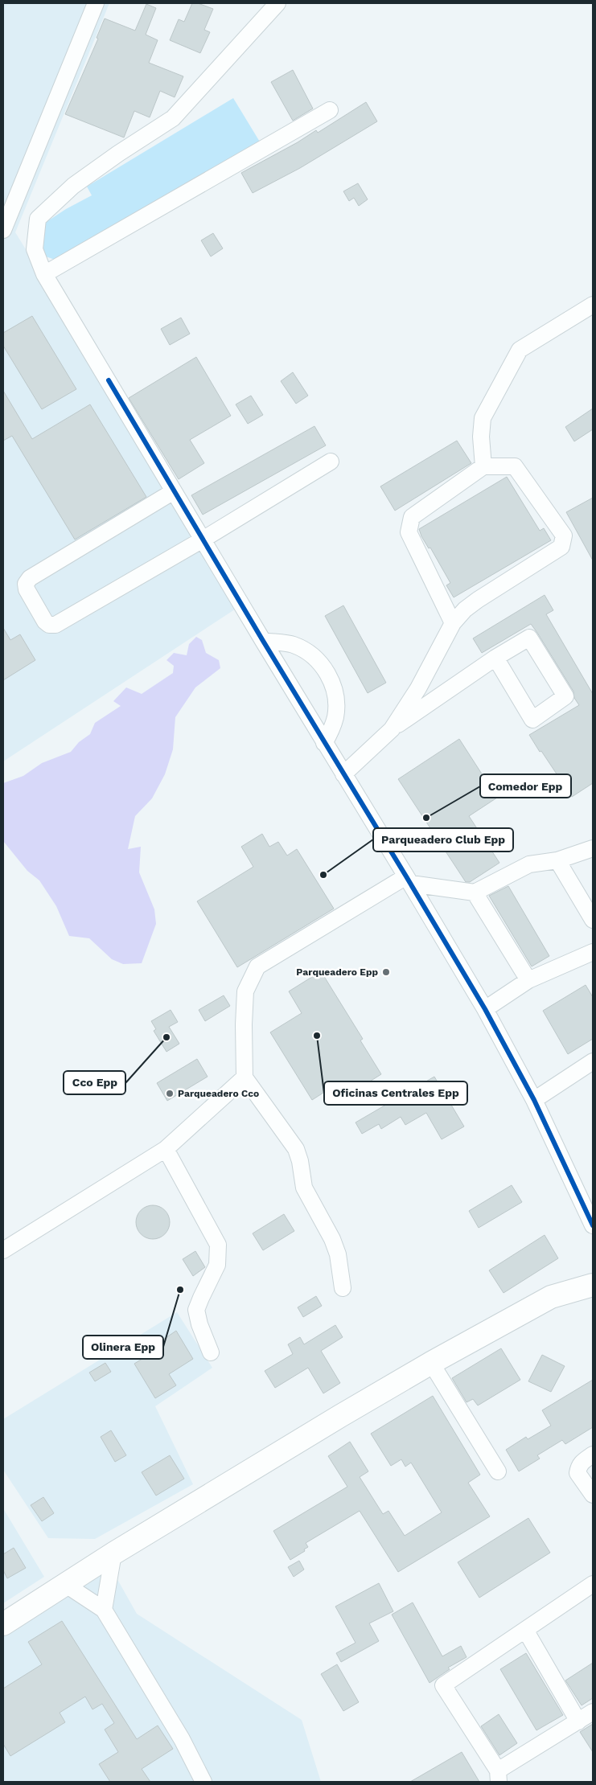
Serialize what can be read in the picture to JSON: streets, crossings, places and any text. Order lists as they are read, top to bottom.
{
  "places": [
    "Comedor Epp",
    "Parqueadero Club Epp",
    "Parqueadero Epp",
    "Oficinas Centrales Epp",
    "Cco Epp",
    "Parqueadero Cco",
    "Olinera Epp"
  ]
}
